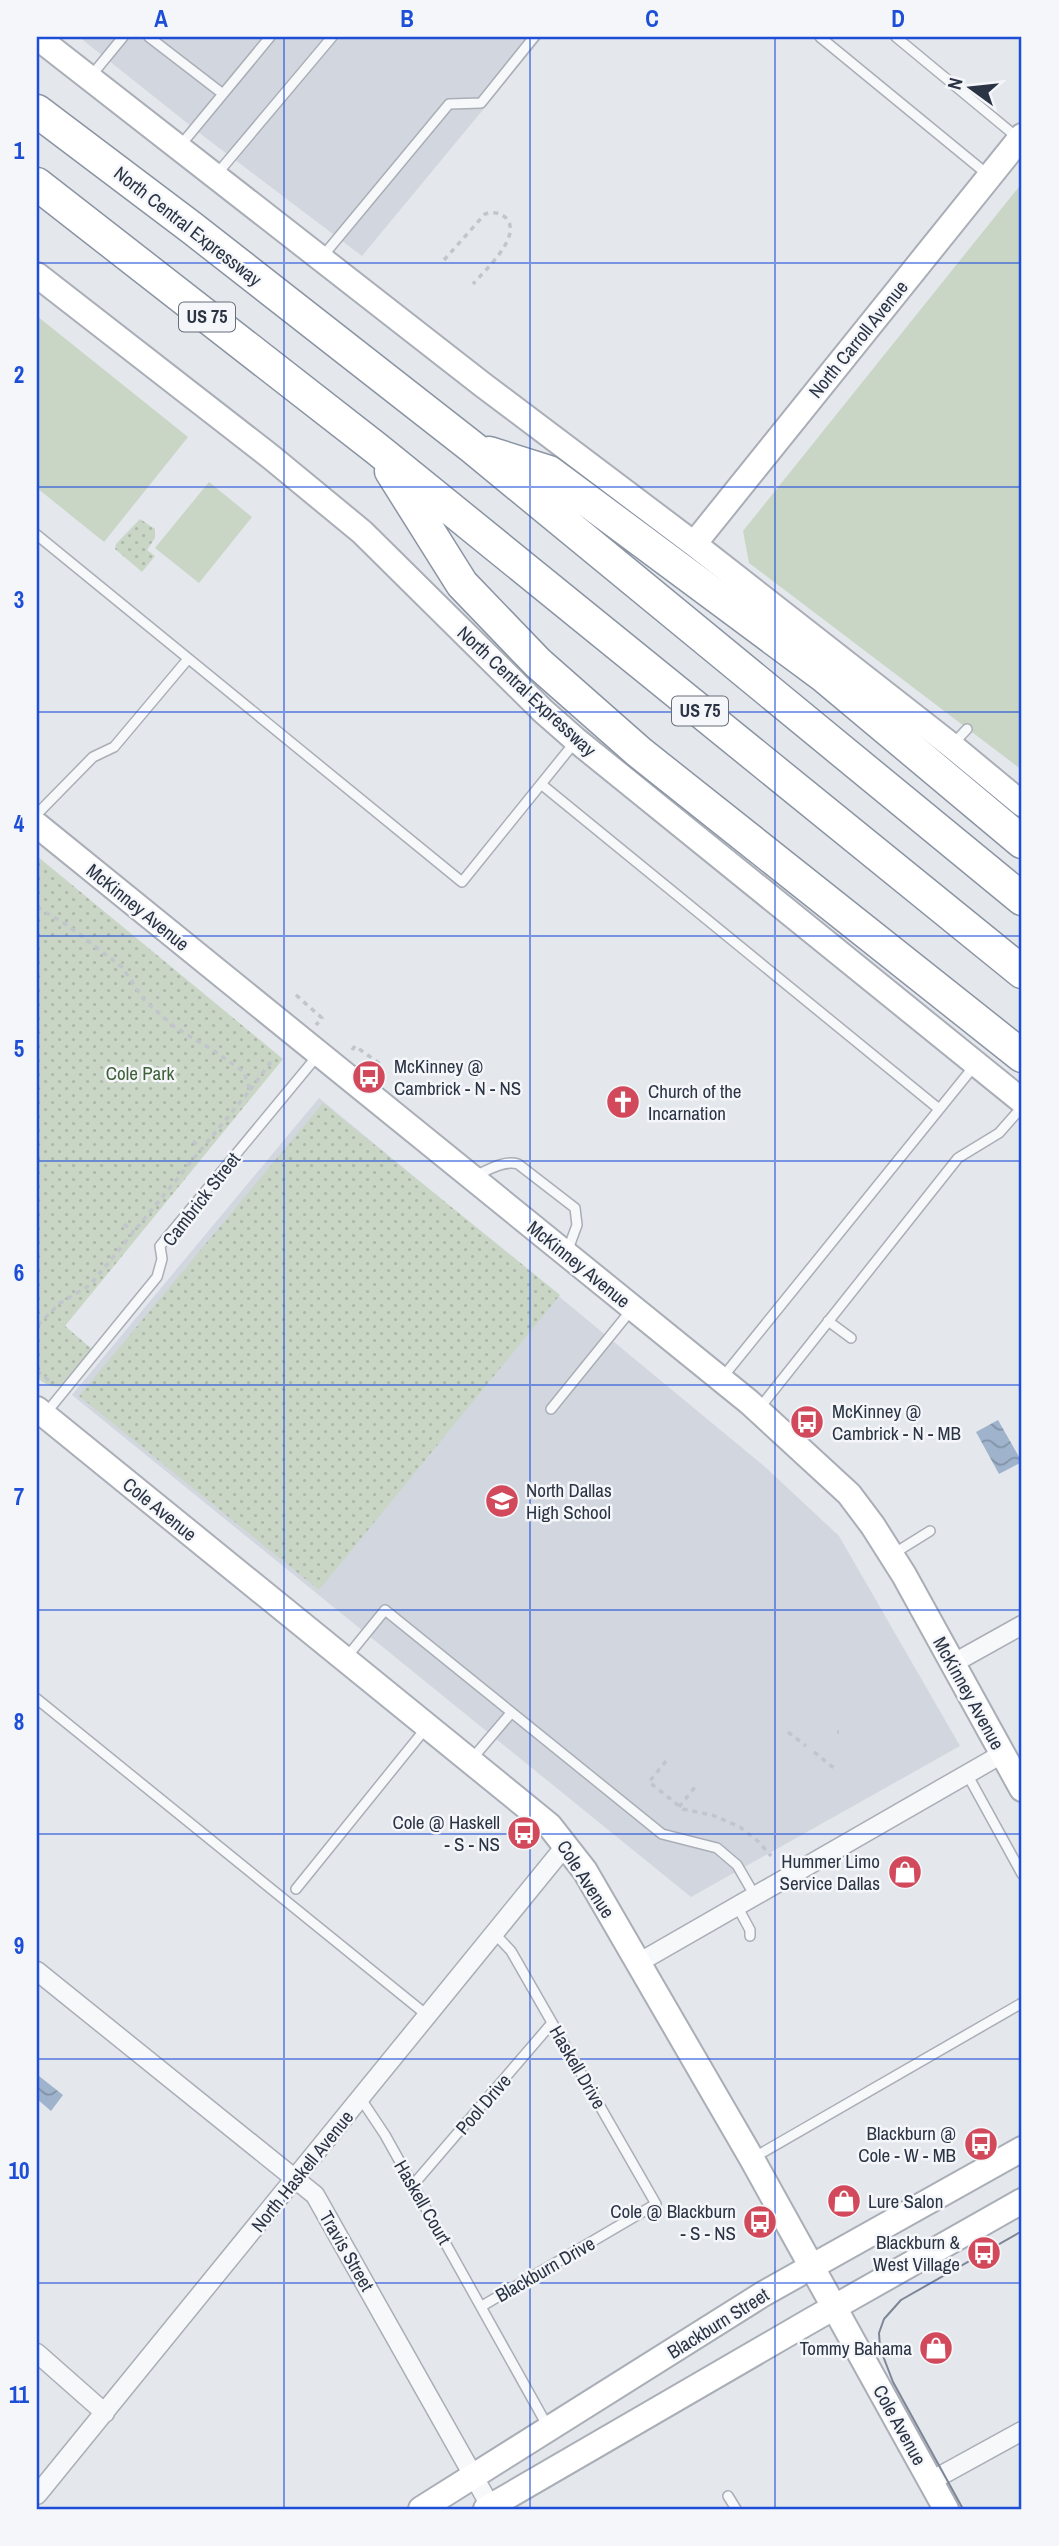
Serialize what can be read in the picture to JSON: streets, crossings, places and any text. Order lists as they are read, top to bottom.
{
  "streets": {
    "highway": ["North Central Expressway", "US 75"],
    "street": [
      "North Carroll Avenue",
      "McKinney Avenue",
      "Cole Avenue",
      "North Haskell Avenue",
      "Travis Street",
      "Blackburn Street"
    ],
    "lane": [
      "Cambrick Street",
      "Haskell Drive",
      "Pool Drive",
      "Haskell Court",
      "Blackburn Drive"
    ]
  },
  "crossings": [
    ["McKinney Avenue", "Cambrick Street"],
    ["Cambrick Street", "Cole Avenue"],
    ["Cole Avenue", "North Haskell Avenue"],
    ["Cole Avenue", "Blackburn Street"],
    ["Haskell Drive", "Pool Drive"],
    ["Haskell Drive", "North Haskell Avenue"],
    ["Haskell Drive", "Blackburn Drive"],
    ["Pool Drive", "Haskell Court"],
    ["North Haskell Avenue", "Haskell Court"],
    ["North Haskell Avenue", "Travis Street"],
    ["Haskell Court", "Blackburn Drive"],
    ["Travis Street", "Blackburn Street"],
    ["Blackburn Drive", "Blackburn Street"]
  ],
  "parks": ["Cole Park"],
  "places": {
    "bus stop": [
      "McKinney @ Cambrick - N - NS",
      "McKinney @ Cambrick - N - MB",
      "Cole @ Haskell - S - NS",
      "Blackburn @ Cole - W - MB",
      "Cole @ Blackburn - S - NS",
      "Blackburn & West Village"
    ],
    "church": ["Church of the Incarnation"],
    "school or university": ["North Dallas High School"],
    "shop": ["Hummer Limo Service Dallas", "Lure Salon", "Tommy Bahama"]
  },
  "north": "left",
  "grid": {
    "columns": [
      "A",
      "B",
      "C",
      "D"
    ],
    "rows": [
      "1",
      "2",
      "3",
      "4",
      "5",
      "6",
      "7",
      "8",
      "9",
      "10",
      "11"
    ]
  }
}
